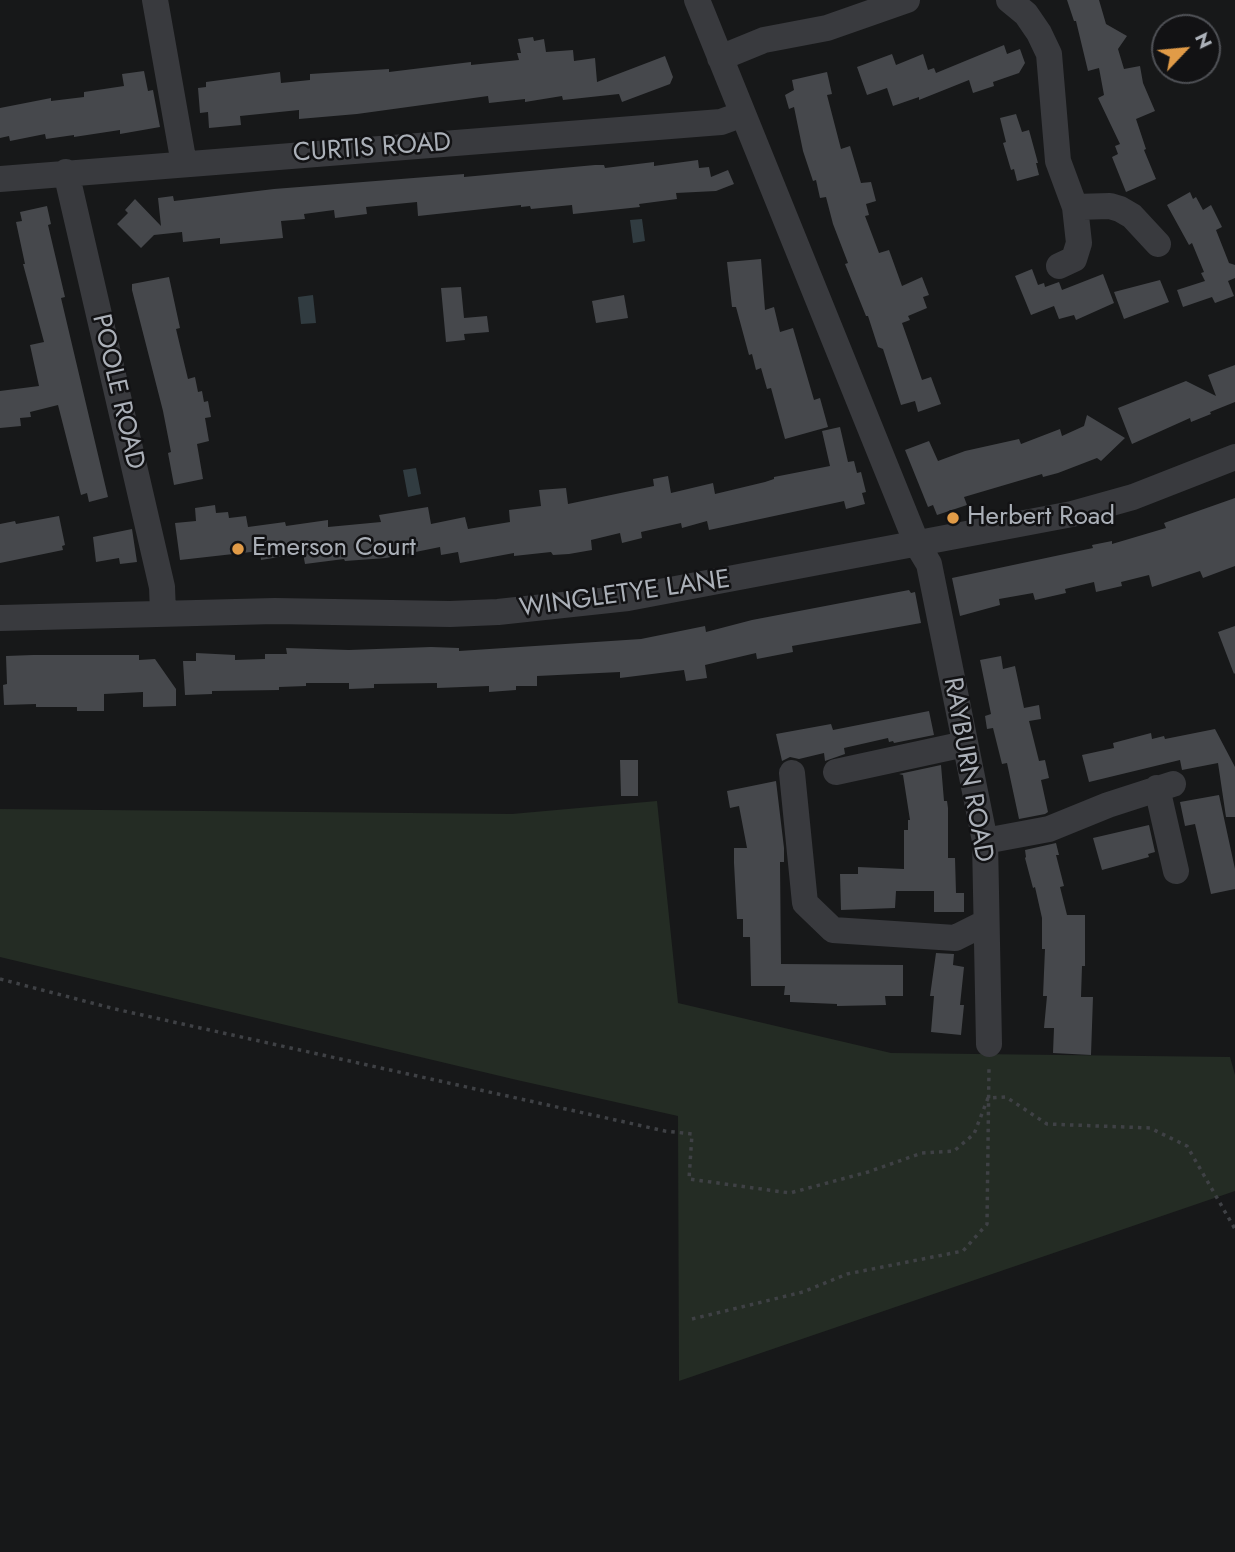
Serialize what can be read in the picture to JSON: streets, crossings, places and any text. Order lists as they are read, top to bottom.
{
  "streets": {
    "street": [
      "CURTIS ROAD",
      "POOLE ROAD",
      "WINGLETYE LANE",
      "RAYBURN ROAD"
    ]
  },
  "crossings": [
    ["CURTIS ROAD", "POOLE ROAD"],
    ["POOLE ROAD", "WINGLETYE LANE"],
    ["WINGLETYE LANE", "RAYBURN ROAD"]
  ],
  "places": ["Herbert Road", "Emerson Court"],
  "north": "top right"
}
